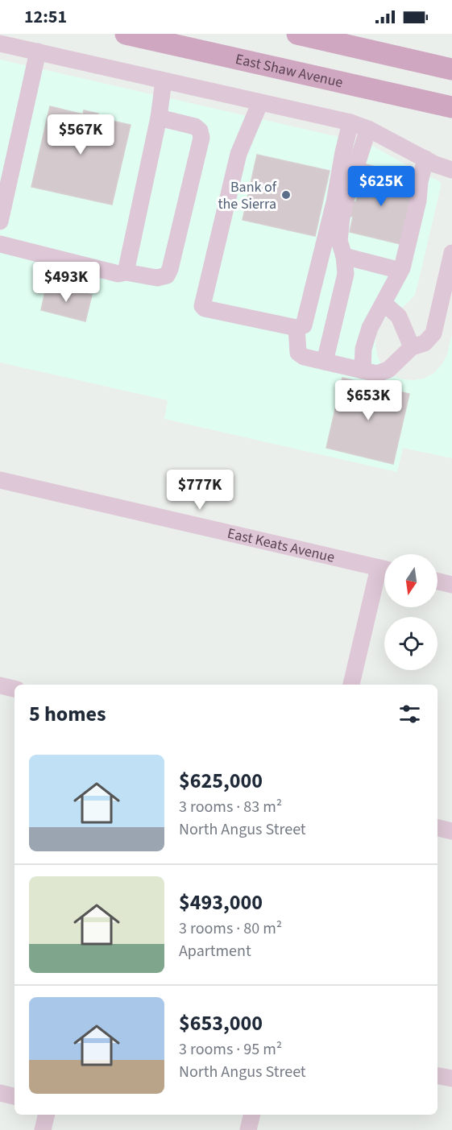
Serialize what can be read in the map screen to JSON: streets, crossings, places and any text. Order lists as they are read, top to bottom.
{
  "streets": {
    "main road": ["East Shaw Avenue"],
    "street": ["East Keats Avenue"]
  },
  "places": ["Bank of the Sierra"],
  "north": "bottom",
  "page": {
    "status": "12:51",
    "price": [
      "$567K",
      "$625K",
      "$493K",
      "$653K",
      "$777K"
    ],
    "heading": "5 homes",
    "list": [
      {
        "name": "$625,000",
        "note": "3 rooms · 83 m² · North Angus Street"
      },
      {
        "name": "$493,000",
        "note": "3 rooms · 80 m² · Apartment"
      },
      {
        "name": "$653,000",
        "note": "3 rooms · 95 m² · North Angus Street"
      }
    ]
  }
}
